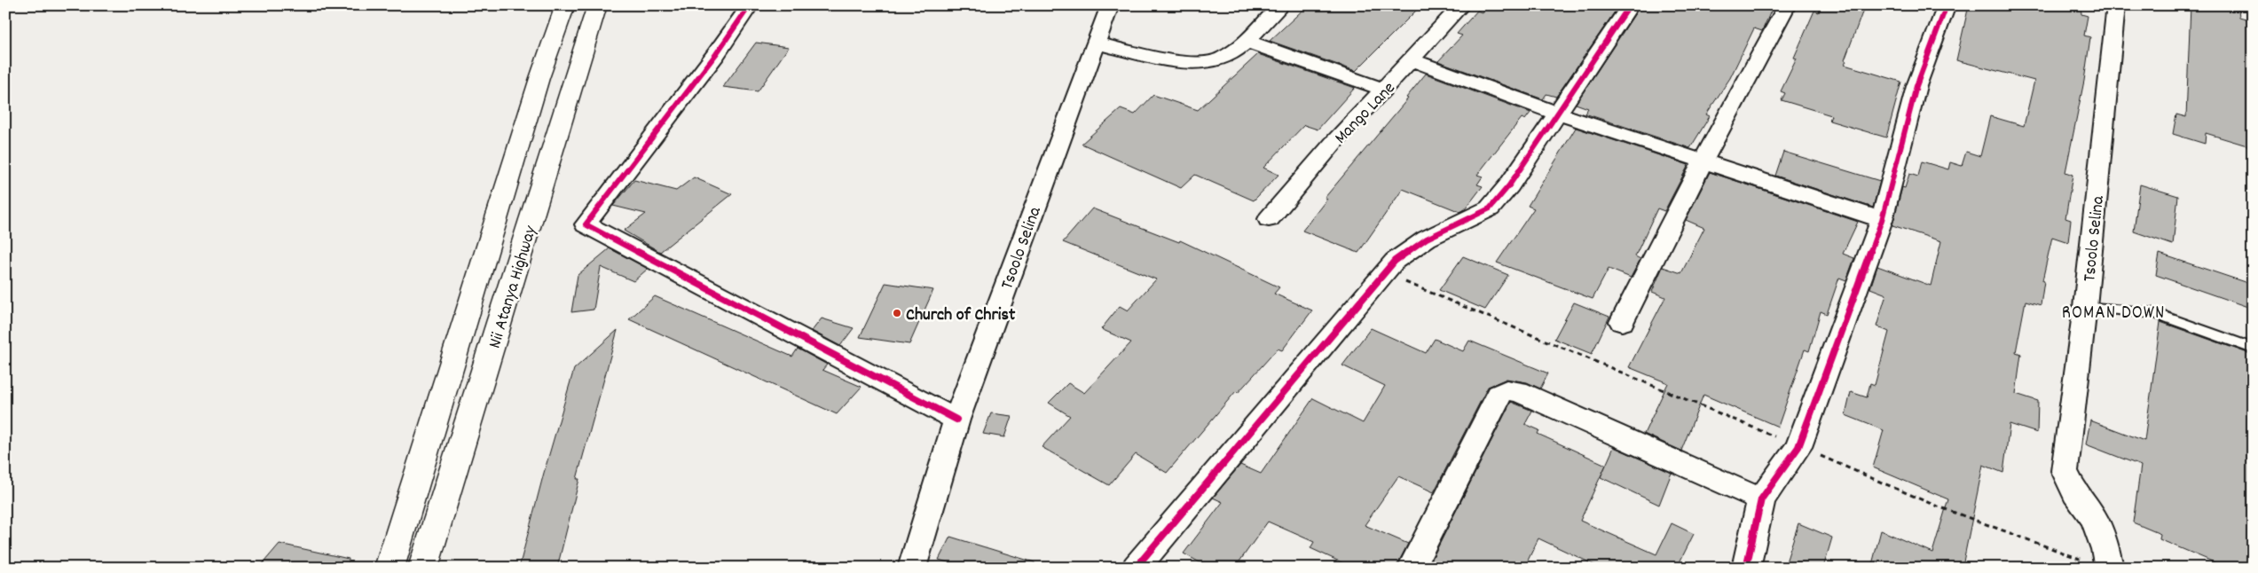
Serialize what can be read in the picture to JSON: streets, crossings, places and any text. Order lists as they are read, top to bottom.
{
  "streets": {
    "main road": ["Nii Atanya Highway"],
    "street": ["Mango Lane", "Tsoolo Selina"]
  },
  "districts": ["ROMAN DOWN"],
  "places": ["Church of Christ"]
}
